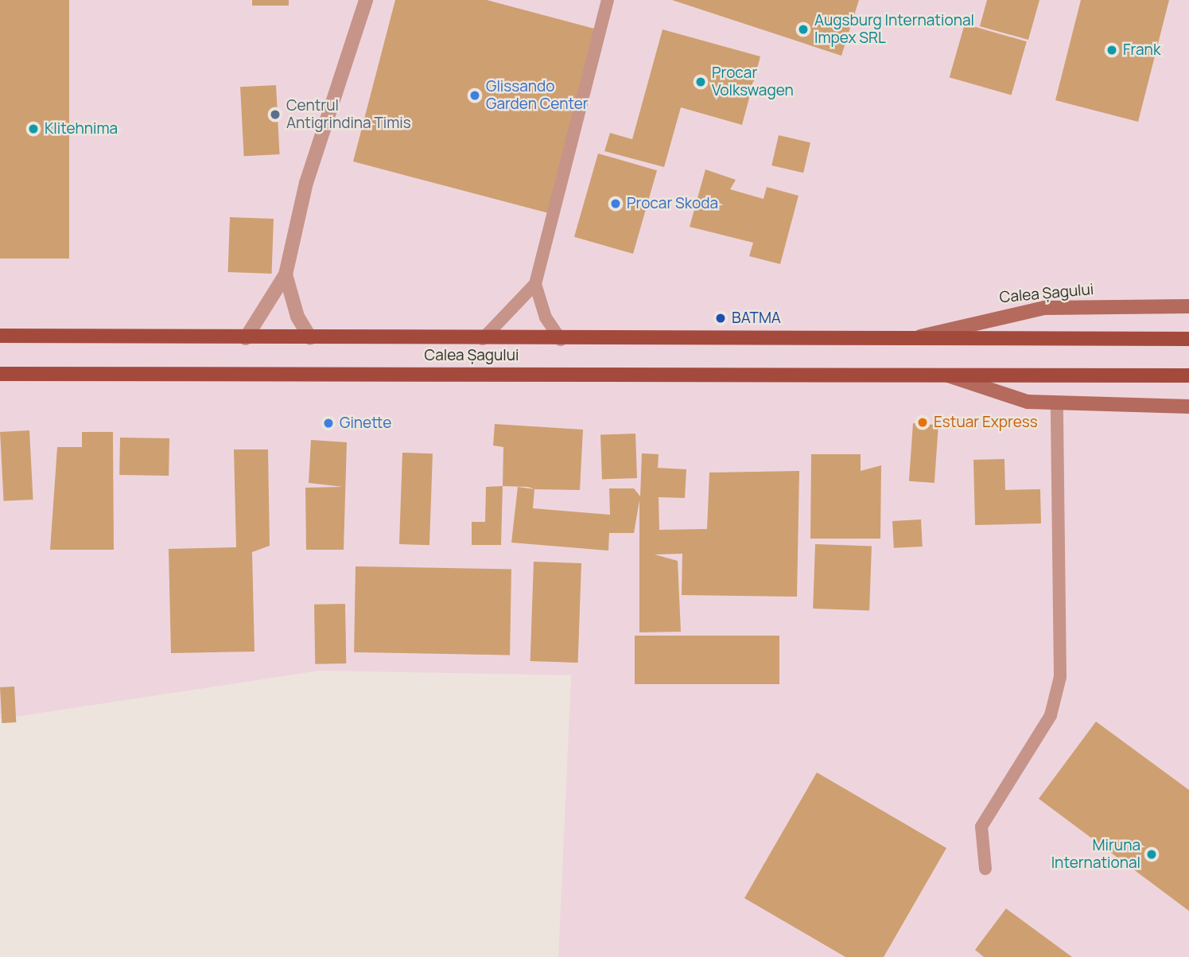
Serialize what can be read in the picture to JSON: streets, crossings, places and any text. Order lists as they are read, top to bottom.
{
  "streets": {
    "main road": ["Calea Șagului"]
  },
  "places": [
    "Augsburg International Impex SRL",
    "Frank",
    "Procar Volkswagen",
    "Glissando Garden Center",
    "Centrul Antigrindina Timis",
    "Klitehnima",
    "Procar Skoda",
    "BATMA",
    "Estuar Express",
    "Ginette",
    "Miruna International"
  ]
}
